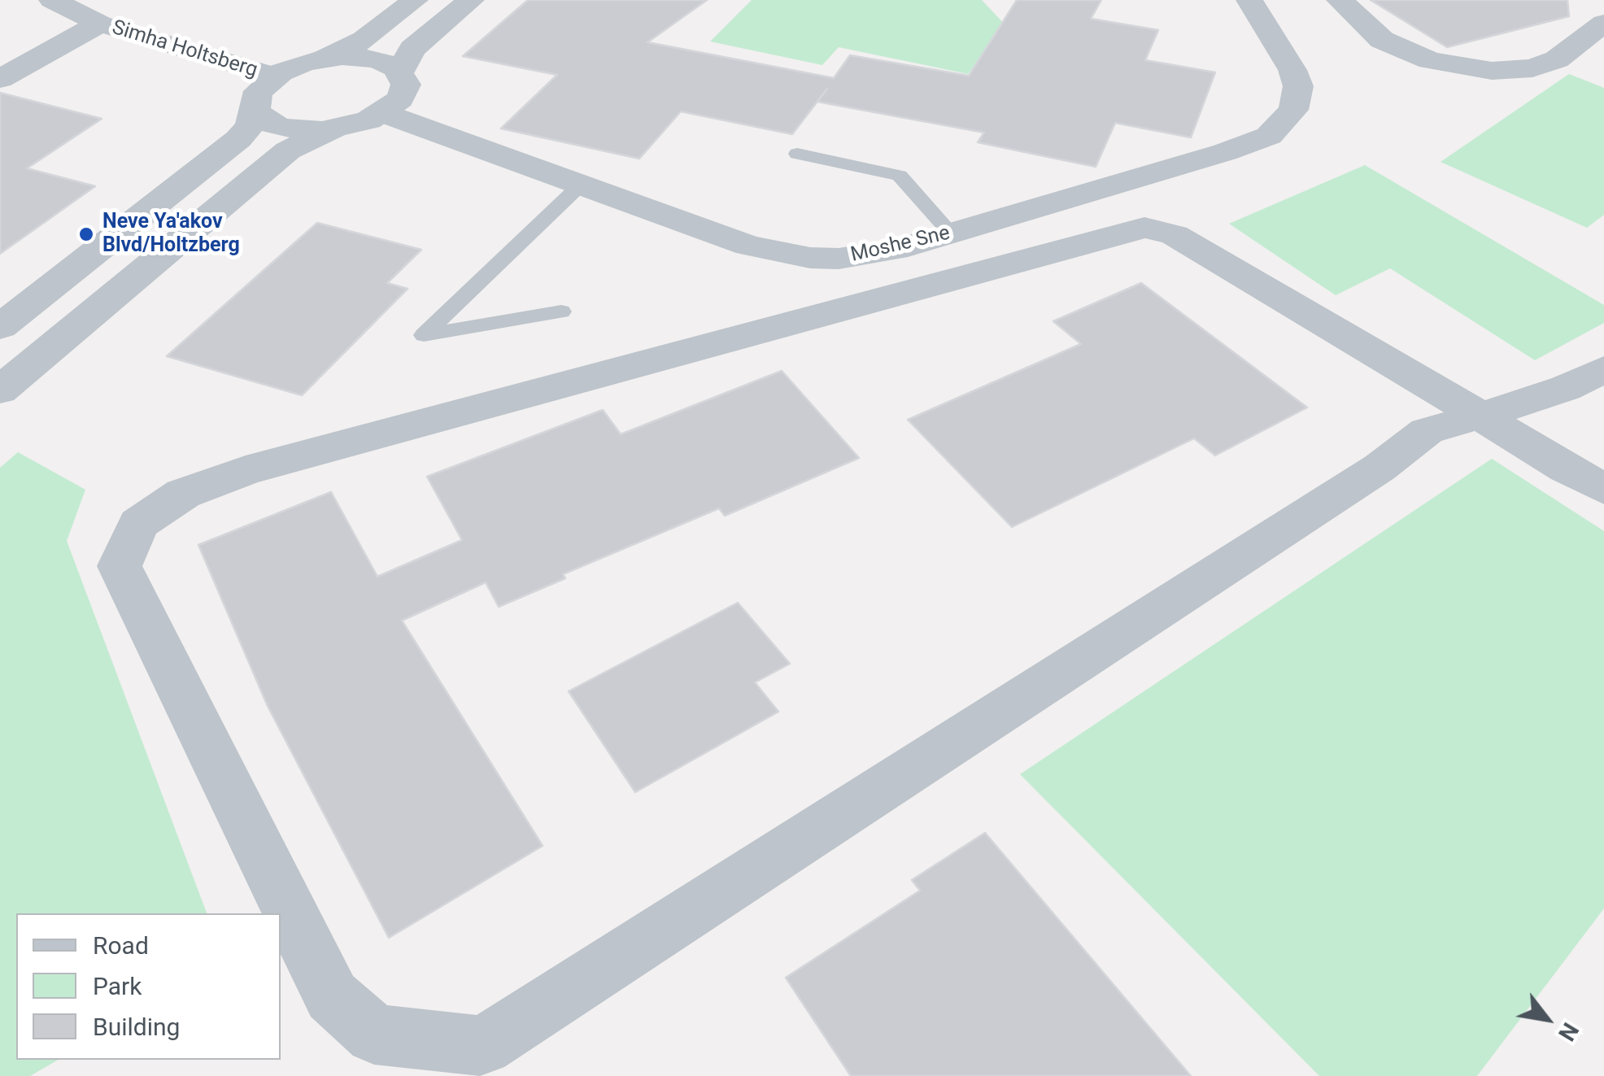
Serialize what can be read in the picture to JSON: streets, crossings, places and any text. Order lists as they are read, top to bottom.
{
  "streets": {
    "street": ["Simha Holtsberg", "Moshe Sne"]
  },
  "places": ["Neve Ya'akov Blvd/Holtzberg"],
  "legend": ["Road", "Park", "Building"],
  "north": "bottom right"
}
